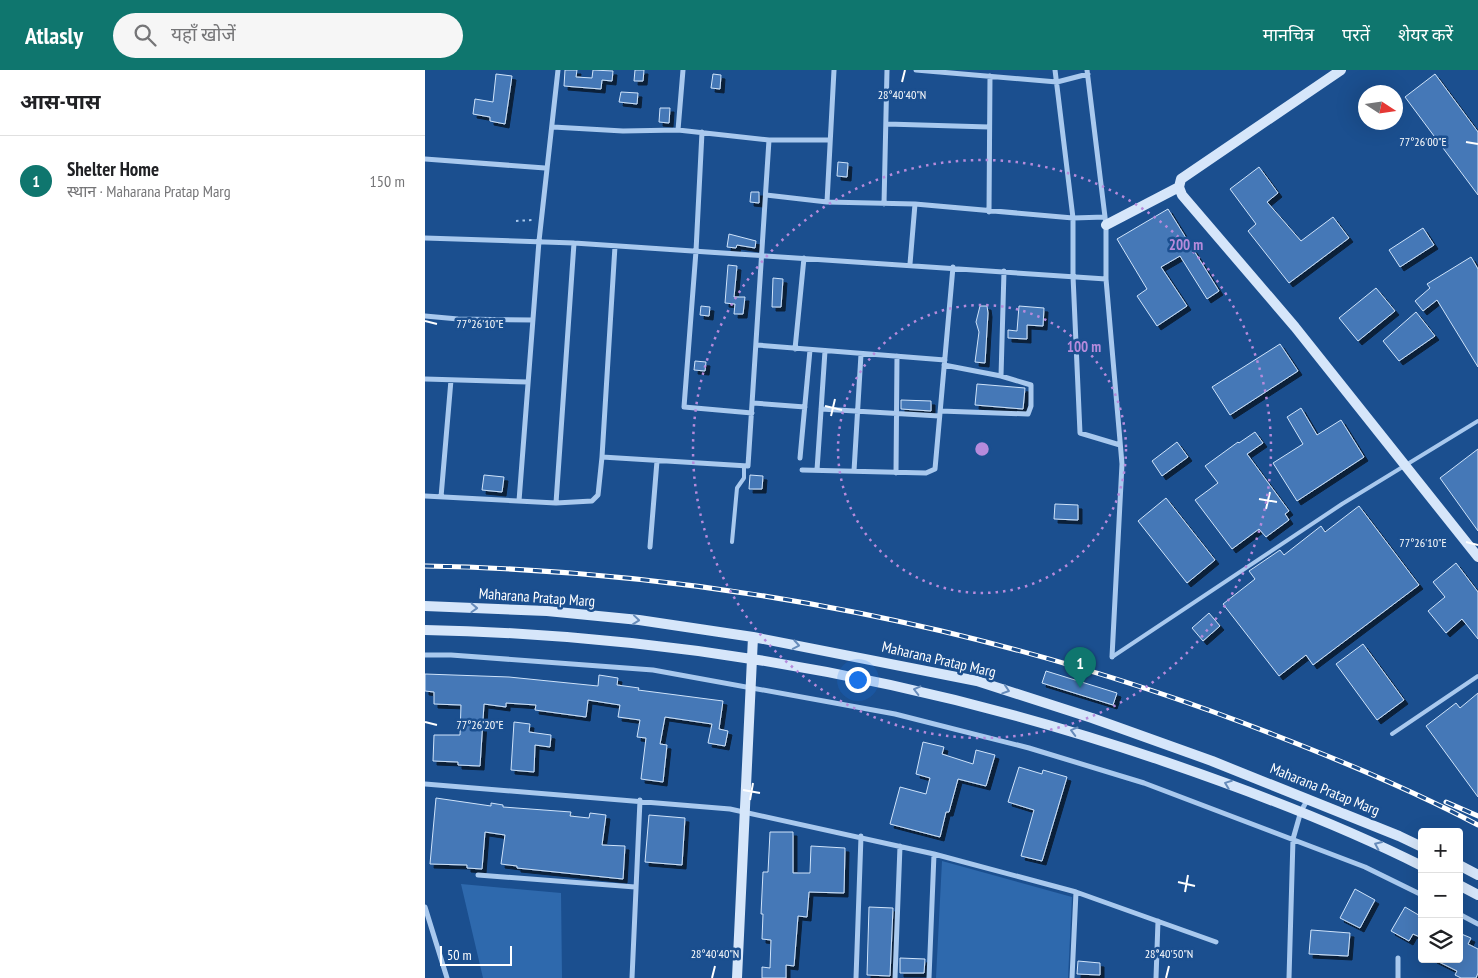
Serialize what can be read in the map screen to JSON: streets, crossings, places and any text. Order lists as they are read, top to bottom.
{
  "streets": {
    "main road": ["Maharana Pratap Marg"]
  },
  "scale_bar": "50 m",
  "north": "right",
  "page": {
    "header": "Atlasly",
    "search": "यहाँ खोजें",
    "nav": ["मानचित्र", "परतें", "शेयर करें"],
    "heading": "आस-पास",
    "list": [
      {
        "mark": "1",
        "name": "Shelter Home",
        "note": "स्थान · Maharana Pratap Marg",
        "value": "150 m"
      }
    ],
    "pins": "1",
    "map_buttons": ["+", "−"],
    "scale": "50 m"
  },
  "coordinates": [
    "28°40'40\"N",
    "77°26'00\"E",
    "77°26'10\"E",
    "77°26'20\"E",
    "28°40'50\"N"
  ],
  "rings": ["200 m", "100 m"]
}
